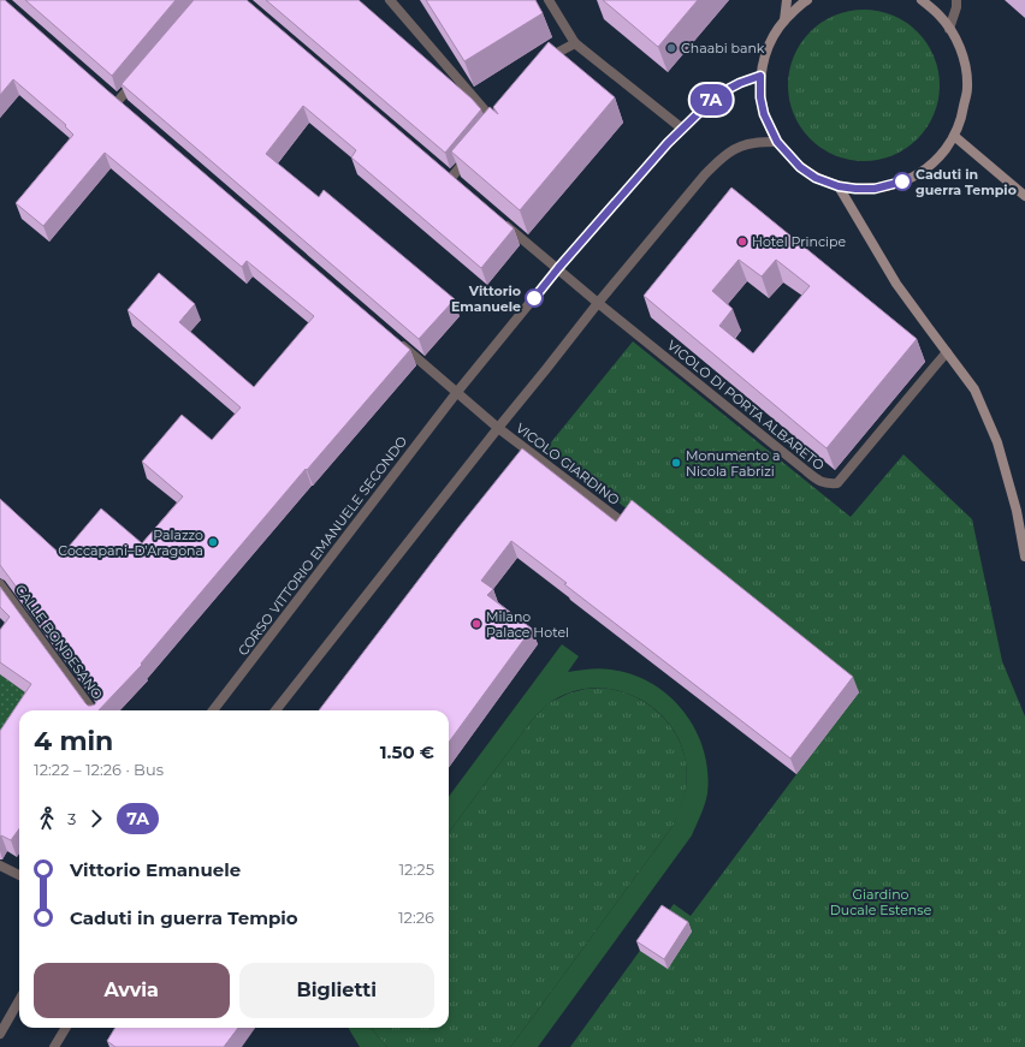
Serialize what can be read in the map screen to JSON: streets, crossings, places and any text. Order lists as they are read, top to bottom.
{
  "streets": {
    "street": [
      "VICOLO DI PORTA ALBARETO",
      "VICOLO GIARDINO",
      "CORSO VITTORIO EMANUELE SECONDO",
      "CALLE BONDESANO"
    ]
  },
  "parks": ["Giardino Ducale Estense"],
  "places": [
    "Chaabi bank",
    "Caduti in guerra Tempio",
    "Hotel Principe",
    "Vittorio Emanuele",
    "Monumento a Nicola Fabrizi",
    "Palazzo Coccapani–D’Aragona",
    "Milano Palace Hotel"
  ],
  "lines": ["bus line 7A"],
  "page": {
    "on_map": "7A",
    "heading": ["4 min", "12:22 – 12:26 · Bus", "1.50 €"],
    "legs": ["3", "7A"],
    "list": [
      {
        "name": "Vittorio Emanuele",
        "value": "12:25"
      },
      {
        "name": "Caduti in guerra Tempio",
        "value": "12:26"
      }
    ],
    "buttons": ["Avvia", "Biglietti"]
  }
}
